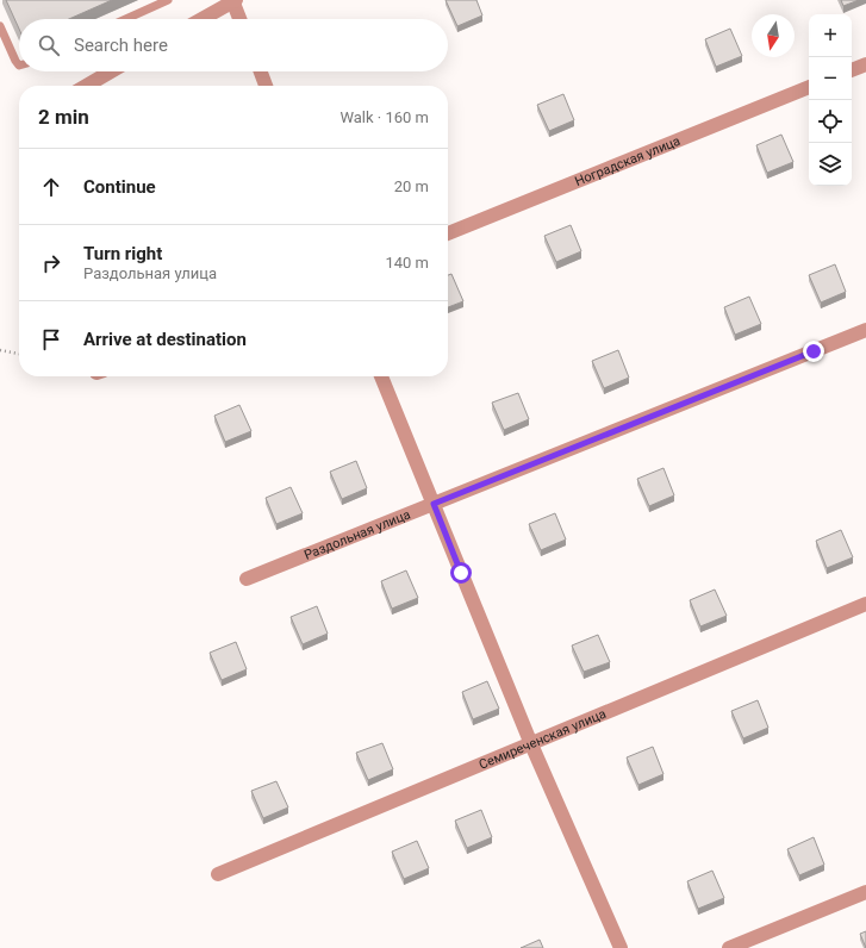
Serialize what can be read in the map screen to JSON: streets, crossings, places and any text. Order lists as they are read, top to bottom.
{
  "streets": {
    "street": ["Ноградская улица", "Раздольная улица", "Семиреченская улица"]
  },
  "north": "bottom",
  "page": {
    "map_buttons": ["+", "−"],
    "search": "Search here",
    "heading": ["2 min", "Walk · 160 m"],
    "list": [
      ["Continue", "20 m"],
      ["Turn right", "Раздольная улица", "140 m"],
      "Arrive at destination"
    ]
  }
}
